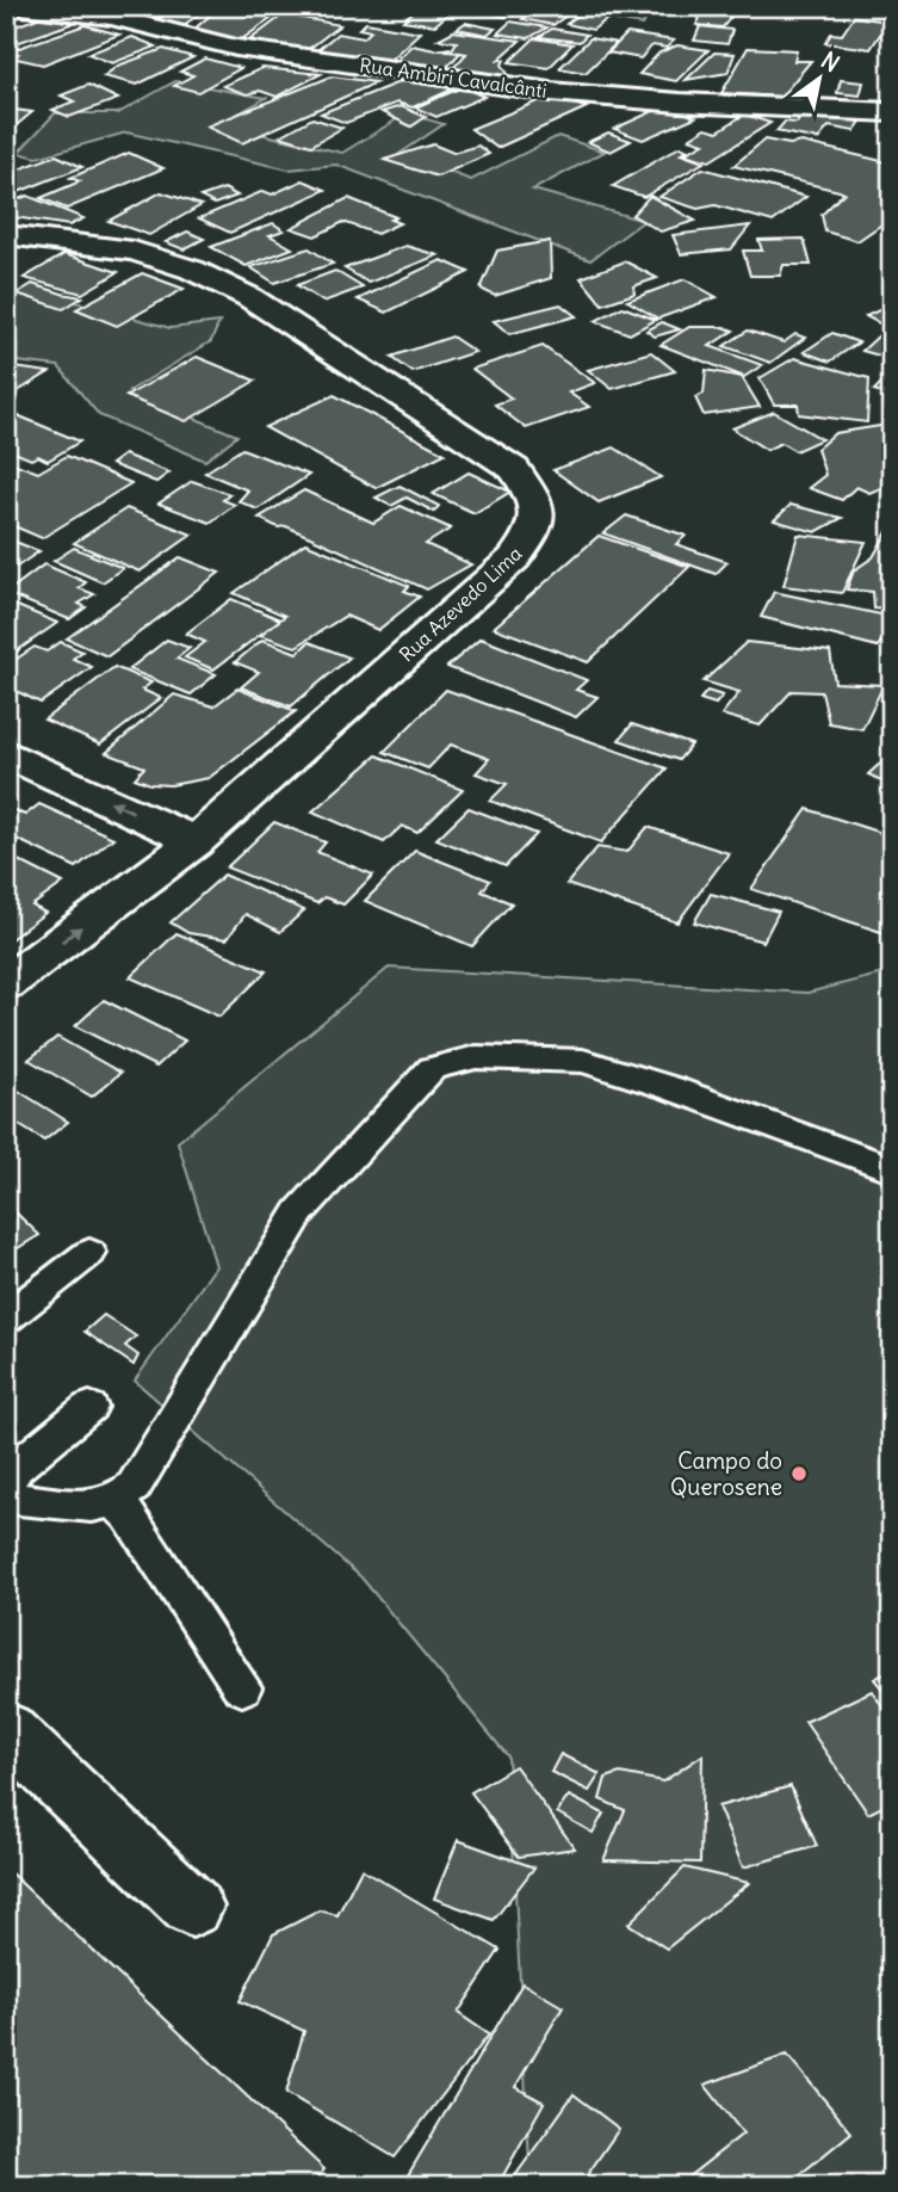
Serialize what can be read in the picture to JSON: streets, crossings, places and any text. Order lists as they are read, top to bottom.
{
  "streets": {
    "street": ["Rua Ambíri Cavalcânti", "Rua Azevedo Lima"]
  },
  "places": ["Campo do Querosene"],
  "north": "top right"
}
